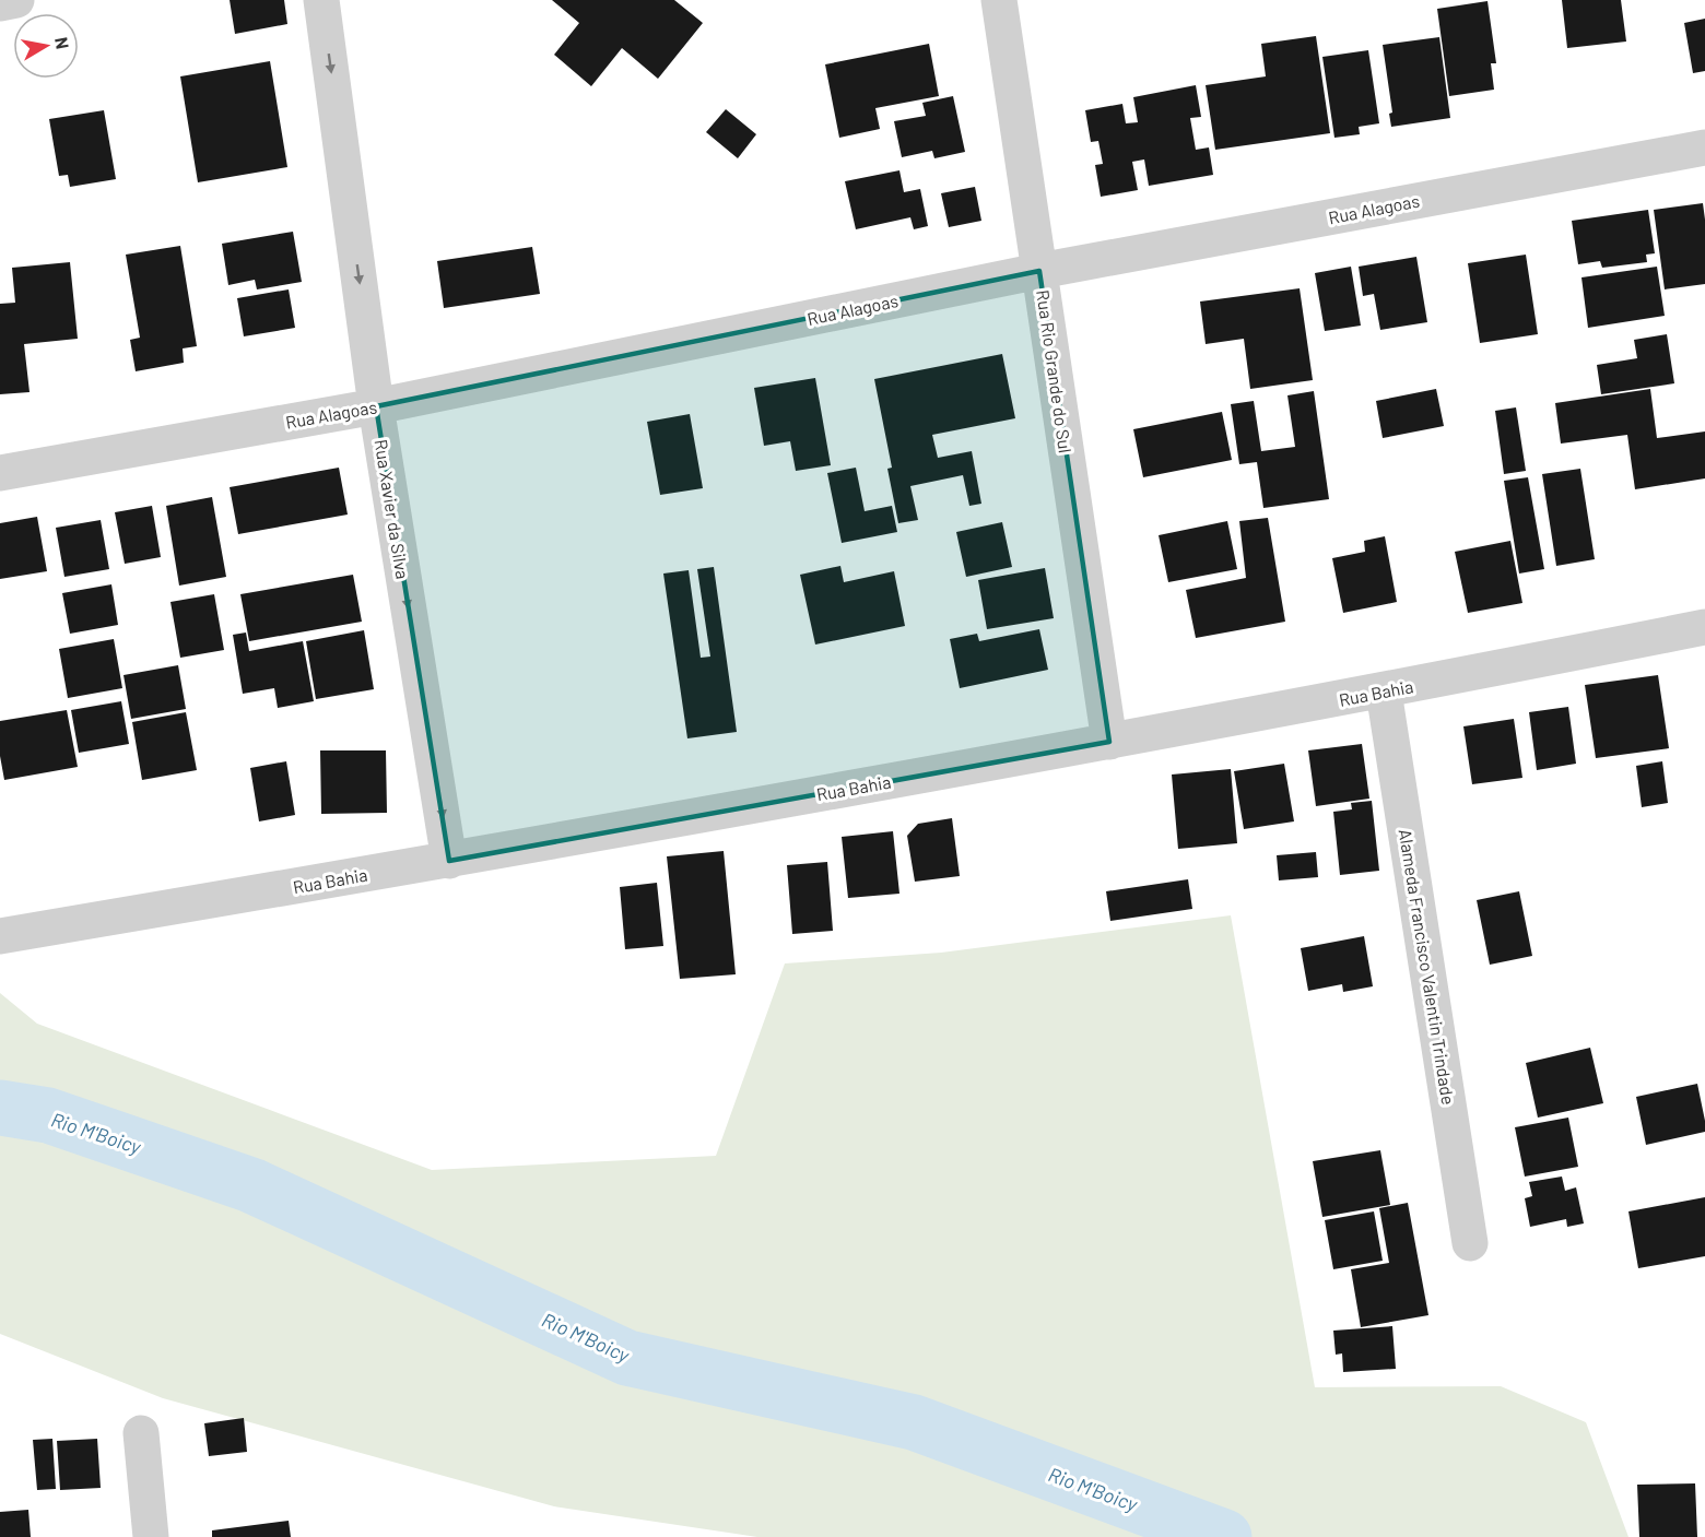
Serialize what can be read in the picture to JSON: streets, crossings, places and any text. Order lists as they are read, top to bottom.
{
  "streets": {
    "street": [
      "Rua Alagoas",
      "Rua Rio Grande do Sul",
      "Rua Xavier da Silva",
      "Rua Bahia",
      "Alameda Francisco Valentin Trindade"
    ]
  },
  "crossings": [
    ["Rua Alagoas", "Rua Rio Grande do Sul"],
    ["Rua Alagoas", "Rua Xavier da Silva"],
    ["Rua Rio Grande do Sul", "Rua Bahia"],
    ["Rua Xavier da Silva", "Rua Bahia"],
    ["Rua Bahia", "Alameda Francisco Valentin Trindade"]
  ],
  "one_way": ["Rua Xavier da Silva"],
  "water": ["Rio M'Boicy"],
  "north": "right"
}
